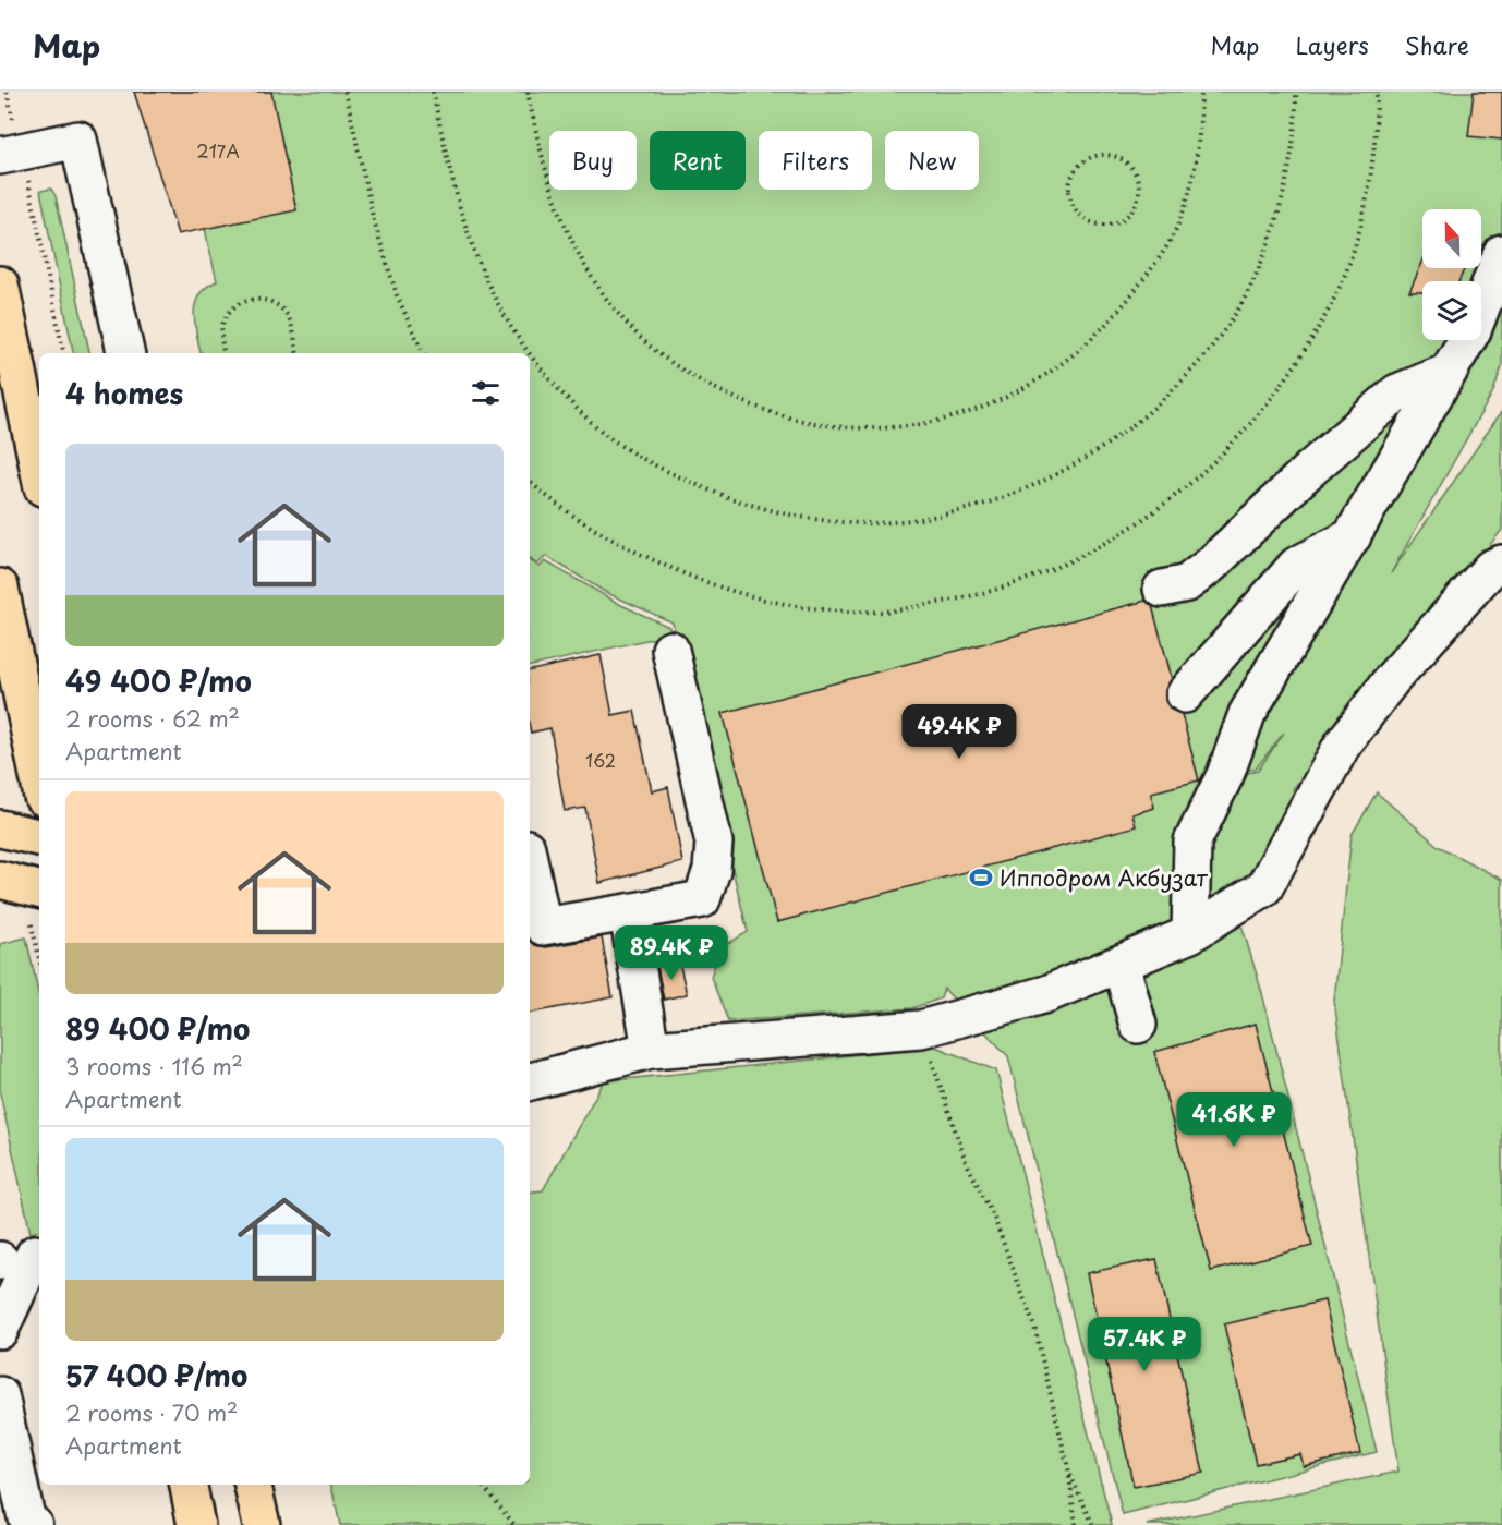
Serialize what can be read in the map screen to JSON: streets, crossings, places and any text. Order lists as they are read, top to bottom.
{
  "places": {
    "sports": ["Ипподром Акбузат"]
  },
  "house_numbers": ["217А", "162"],
  "north": "top",
  "page": {
    "header": "Map",
    "nav": ["Map", "Layers", "Share"],
    "chip": [
      "Buy",
      "Rent",
      "Filters",
      "New"
    ],
    "heading": "4 homes",
    "list": [
      {
        "name": "49 400 ₽/mo",
        "note": "2 rooms · 62 m² · Apartment"
      },
      {
        "name": "89 400 ₽/mo",
        "note": "3 rooms · 116 m² · Apartment"
      },
      {
        "name": "57 400 ₽/mo",
        "note": "2 rooms · 70 m² · Apartment"
      }
    ],
    "price": [
      "49.4K ₽",
      "89.4K ₽",
      "41.6K ₽",
      "57.4K ₽"
    ]
  }
}
